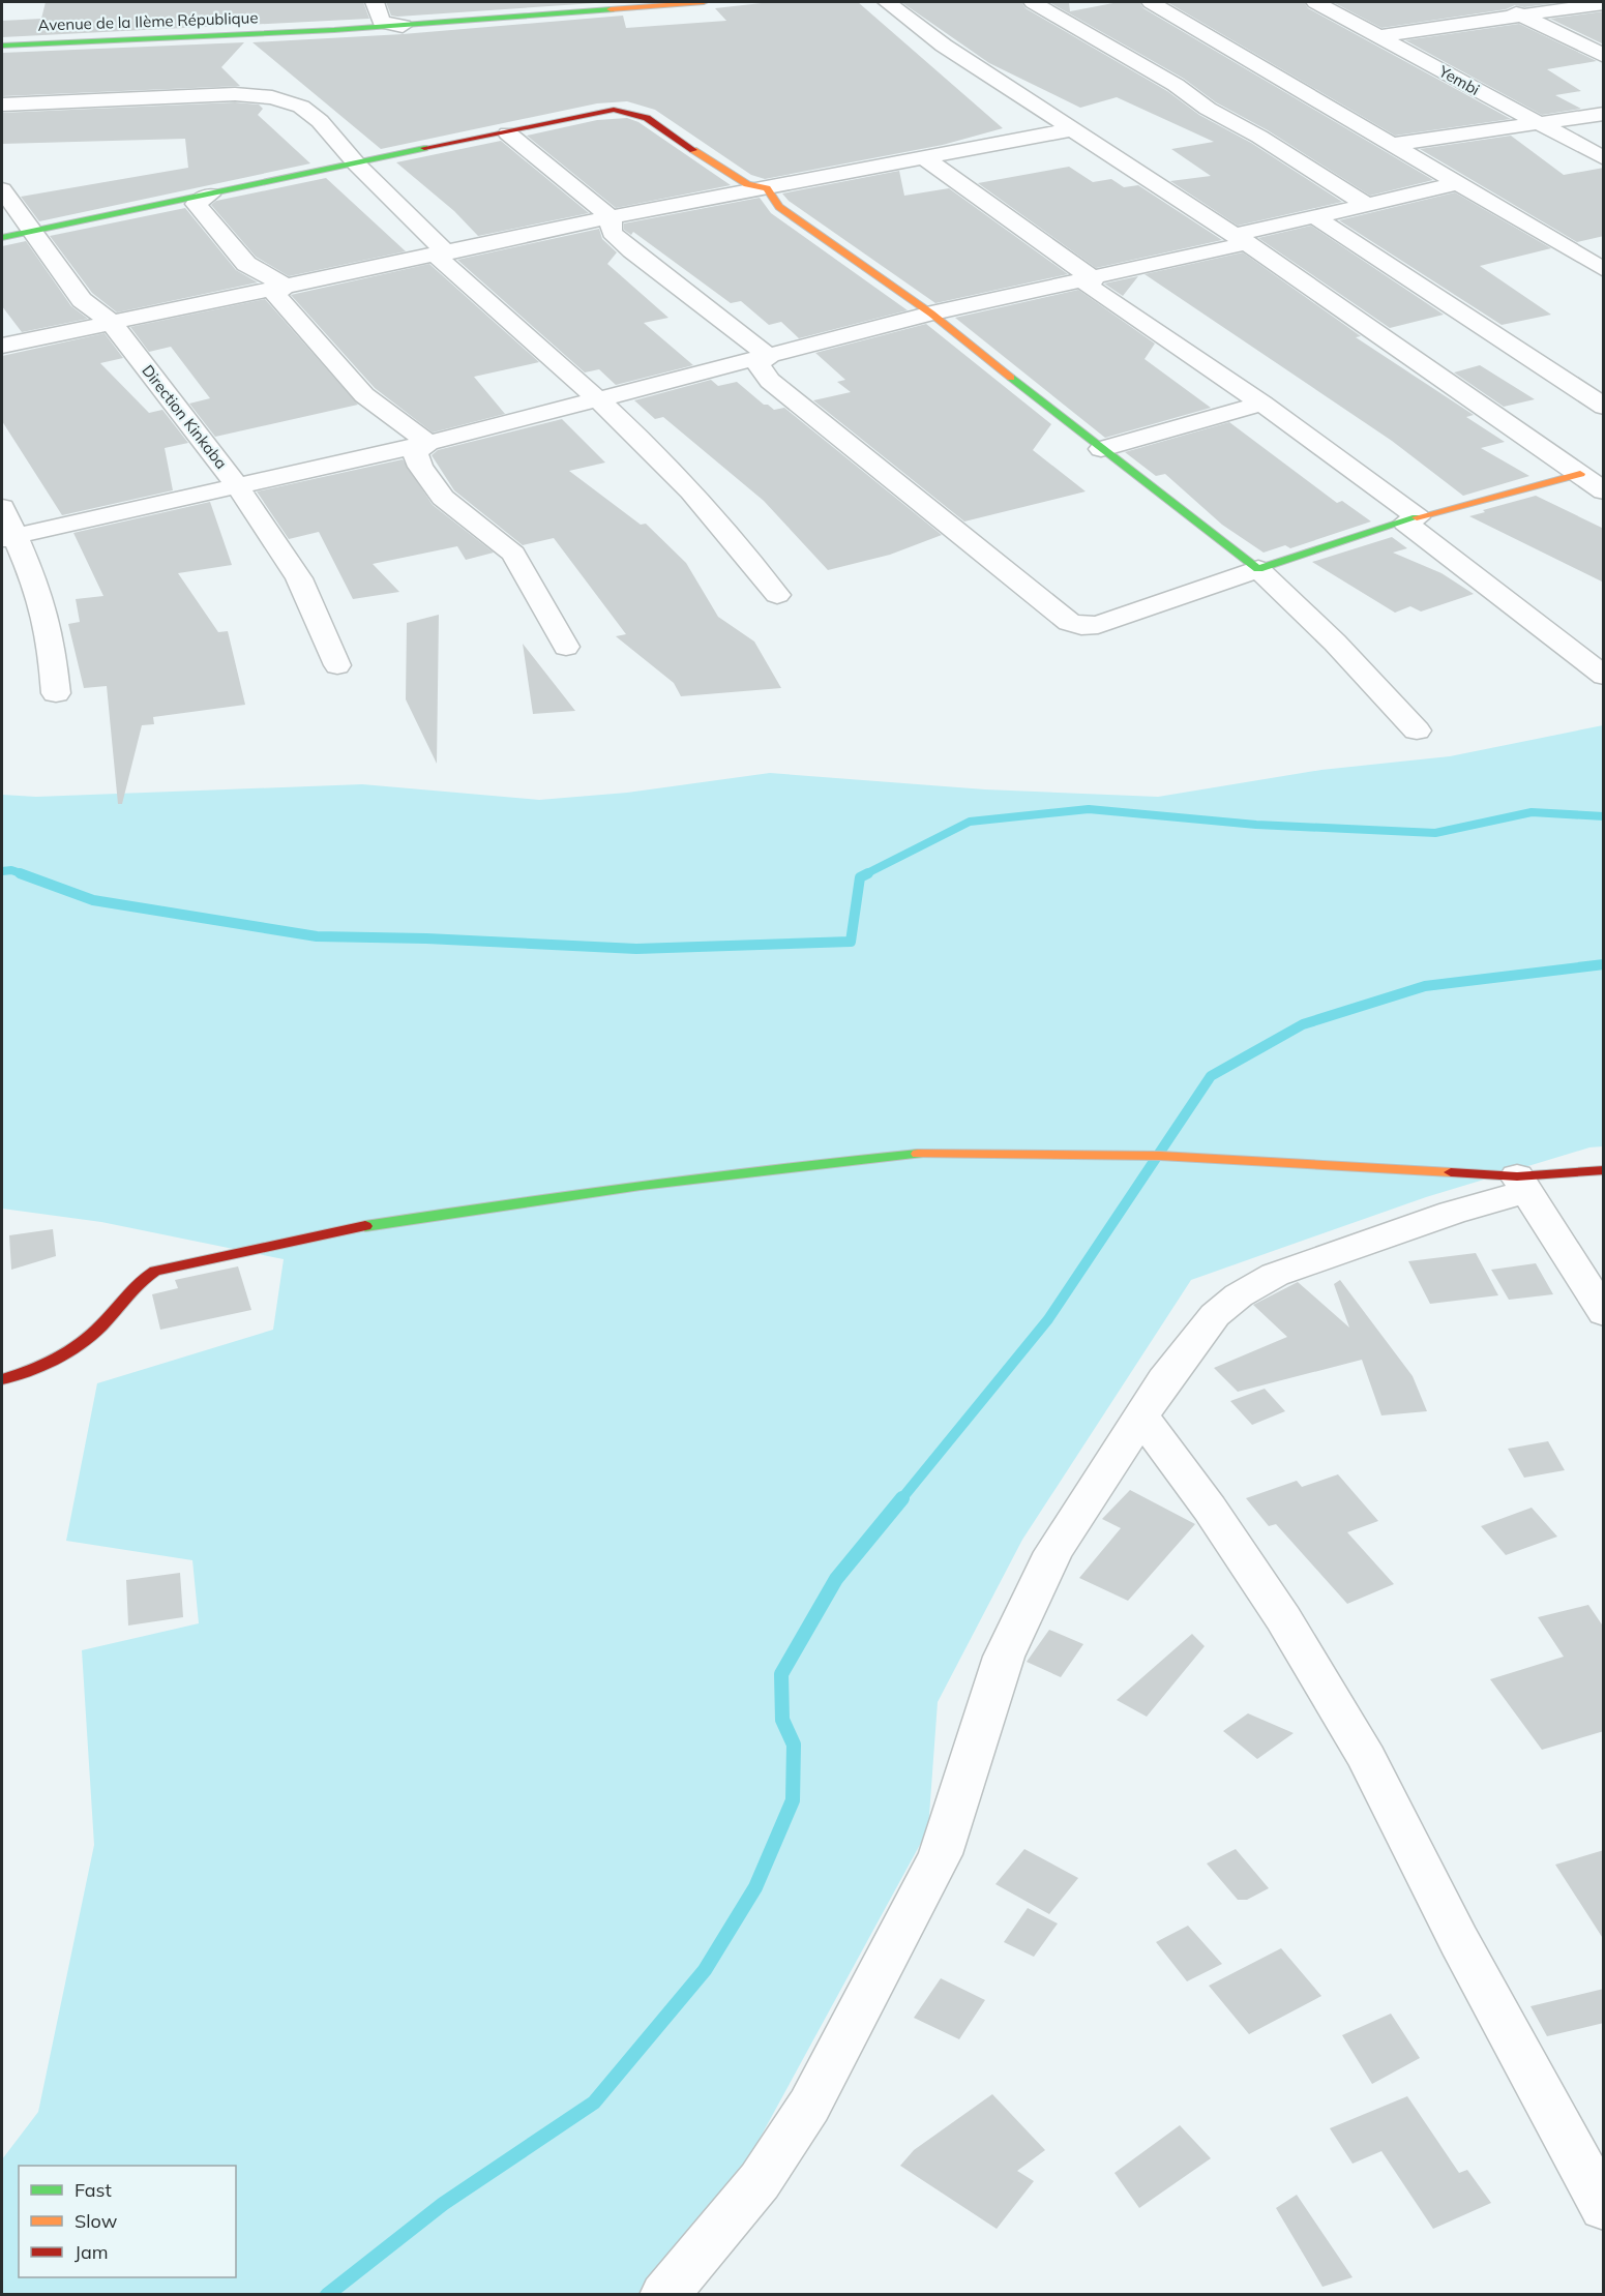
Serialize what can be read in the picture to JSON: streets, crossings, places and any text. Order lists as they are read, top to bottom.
{
  "streets": {
    "street": ["Avenue de la IIème République", "Yembi", "Direction Kinkaba"]
  },
  "legend": ["Fast", "Slow", "Jam"]
}
